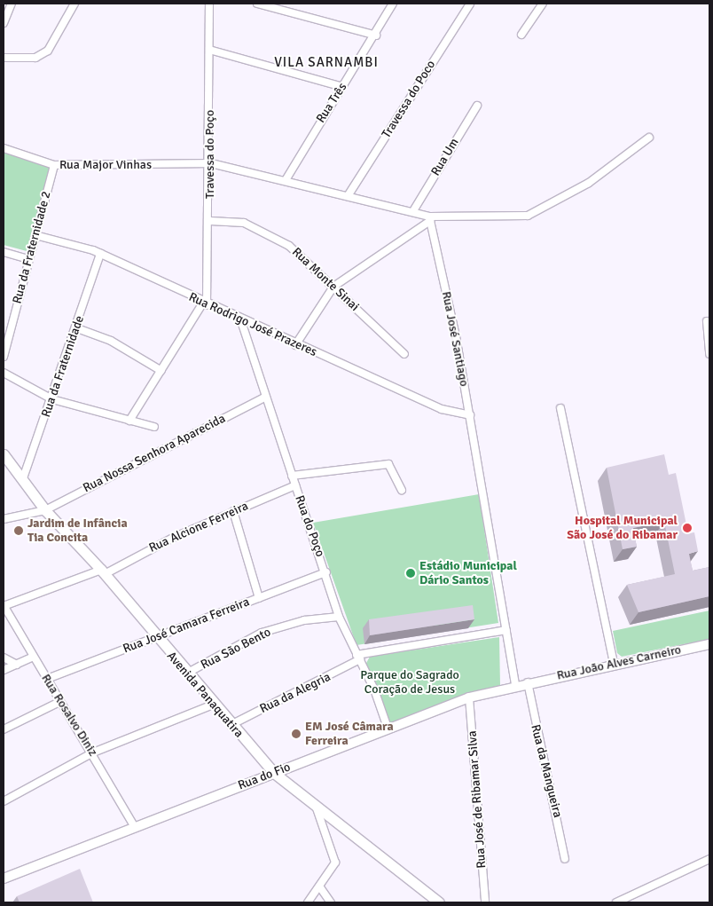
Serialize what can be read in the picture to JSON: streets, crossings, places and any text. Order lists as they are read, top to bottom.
{
  "streets": {
    "main road": ["Avenida Panaquatira"],
    "street": [
      "Travessa do Poco",
      "Rua Três",
      "Travessa do Poço",
      "Rua Um",
      "Rua Major Vinhas",
      "Rua da Fraternidade 2",
      "Rua Monte Sinai",
      "Rua Rodrigo José Prazeres",
      "Rua José Santiago",
      "Rua da Fraternidade",
      "Rua Nossa Senhora Aparecida",
      "Rua do Poço",
      "Rua Alcione Ferreira",
      "Rua José Camara Ferreira",
      "Rua São Bento",
      "Rua João Alves Carneiro",
      "Rua da Alegria",
      "Rua Rosalvo Diniz",
      "Rua da Mangueira",
      "Rua do Fio",
      "Rua José de Ribamar Silva"
    ]
  },
  "crossings": [
    ["Travessa do Poço", "Rua Major Vinhas"],
    ["Travessa do Poço", "Rua Monte Sinai"],
    ["Travessa do Poço", "Rua Rodrigo José Prazeres"],
    ["Rua Major Vinhas", "Rua da Fraternidade 2"],
    ["Rua da Fraternidade 2", "Rua Rodrigo José Prazeres"],
    ["Rua Rodrigo José Prazeres", "Rua José Santiago"],
    ["Rua Rodrigo José Prazeres", "Rua da Fraternidade"],
    ["Rua Rodrigo José Prazeres", "Rua do Poço"],
    ["Rua José Santiago", "Rua da Alegria"],
    ["Rua José Santiago", "Rua do Fio"],
    ["Rua da Fraternidade", "Avenida Panaquatira"],
    ["Rua Nossa Senhora Aparecida", "Rua do Poço"],
    ["Rua Nossa Senhora Aparecida", "Avenida Panaquatira"],
    ["Rua do Poço", "Rua Alcione Ferreira"],
    ["Rua do Poço", "Rua José Camara Ferreira"],
    ["Rua do Poço", "Rua São Bento"],
    ["Rua do Poço", "Rua da Alegria"],
    ["Rua do Poço", "Rua do Fio"],
    ["Rua Alcione Ferreira", "Avenida Panaquatira"],
    ["Rua Alcione Ferreira", "Rua Rosalvo Diniz"],
    ["Rua José Camara Ferreira", "Avenida Panaquatira"],
    ["Rua José Camara Ferreira", "Rua Rosalvo Diniz"],
    ["Rua São Bento", "Avenida Panaquatira"],
    ["Rua João Alves Carneiro", "Rua da Mangueira"],
    ["Rua João Alves Carneiro", "Rua do Fio"],
    ["Rua da Alegria", "Avenida Panaquatira"],
    ["Avenida Panaquatira", "Rua do Fio"],
    ["Rua Rosalvo Diniz", "Rua do Fio"],
    ["Rua da Mangueira", "Rua do Fio"],
    ["Rua do Fio", "Rua José de Ribamar Silva"]
  ],
  "districts": ["VILA SARNAMBI"],
  "parks": ["Parque do Sagrado Coração de Jesus"],
  "places": [
    "Hospital Municipal São José do Ribamar",
    "Jardim de Infância Tia Concita",
    "Estádio Municipal Dário Santos",
    "EM José Câmara Ferreira"
  ]
}
